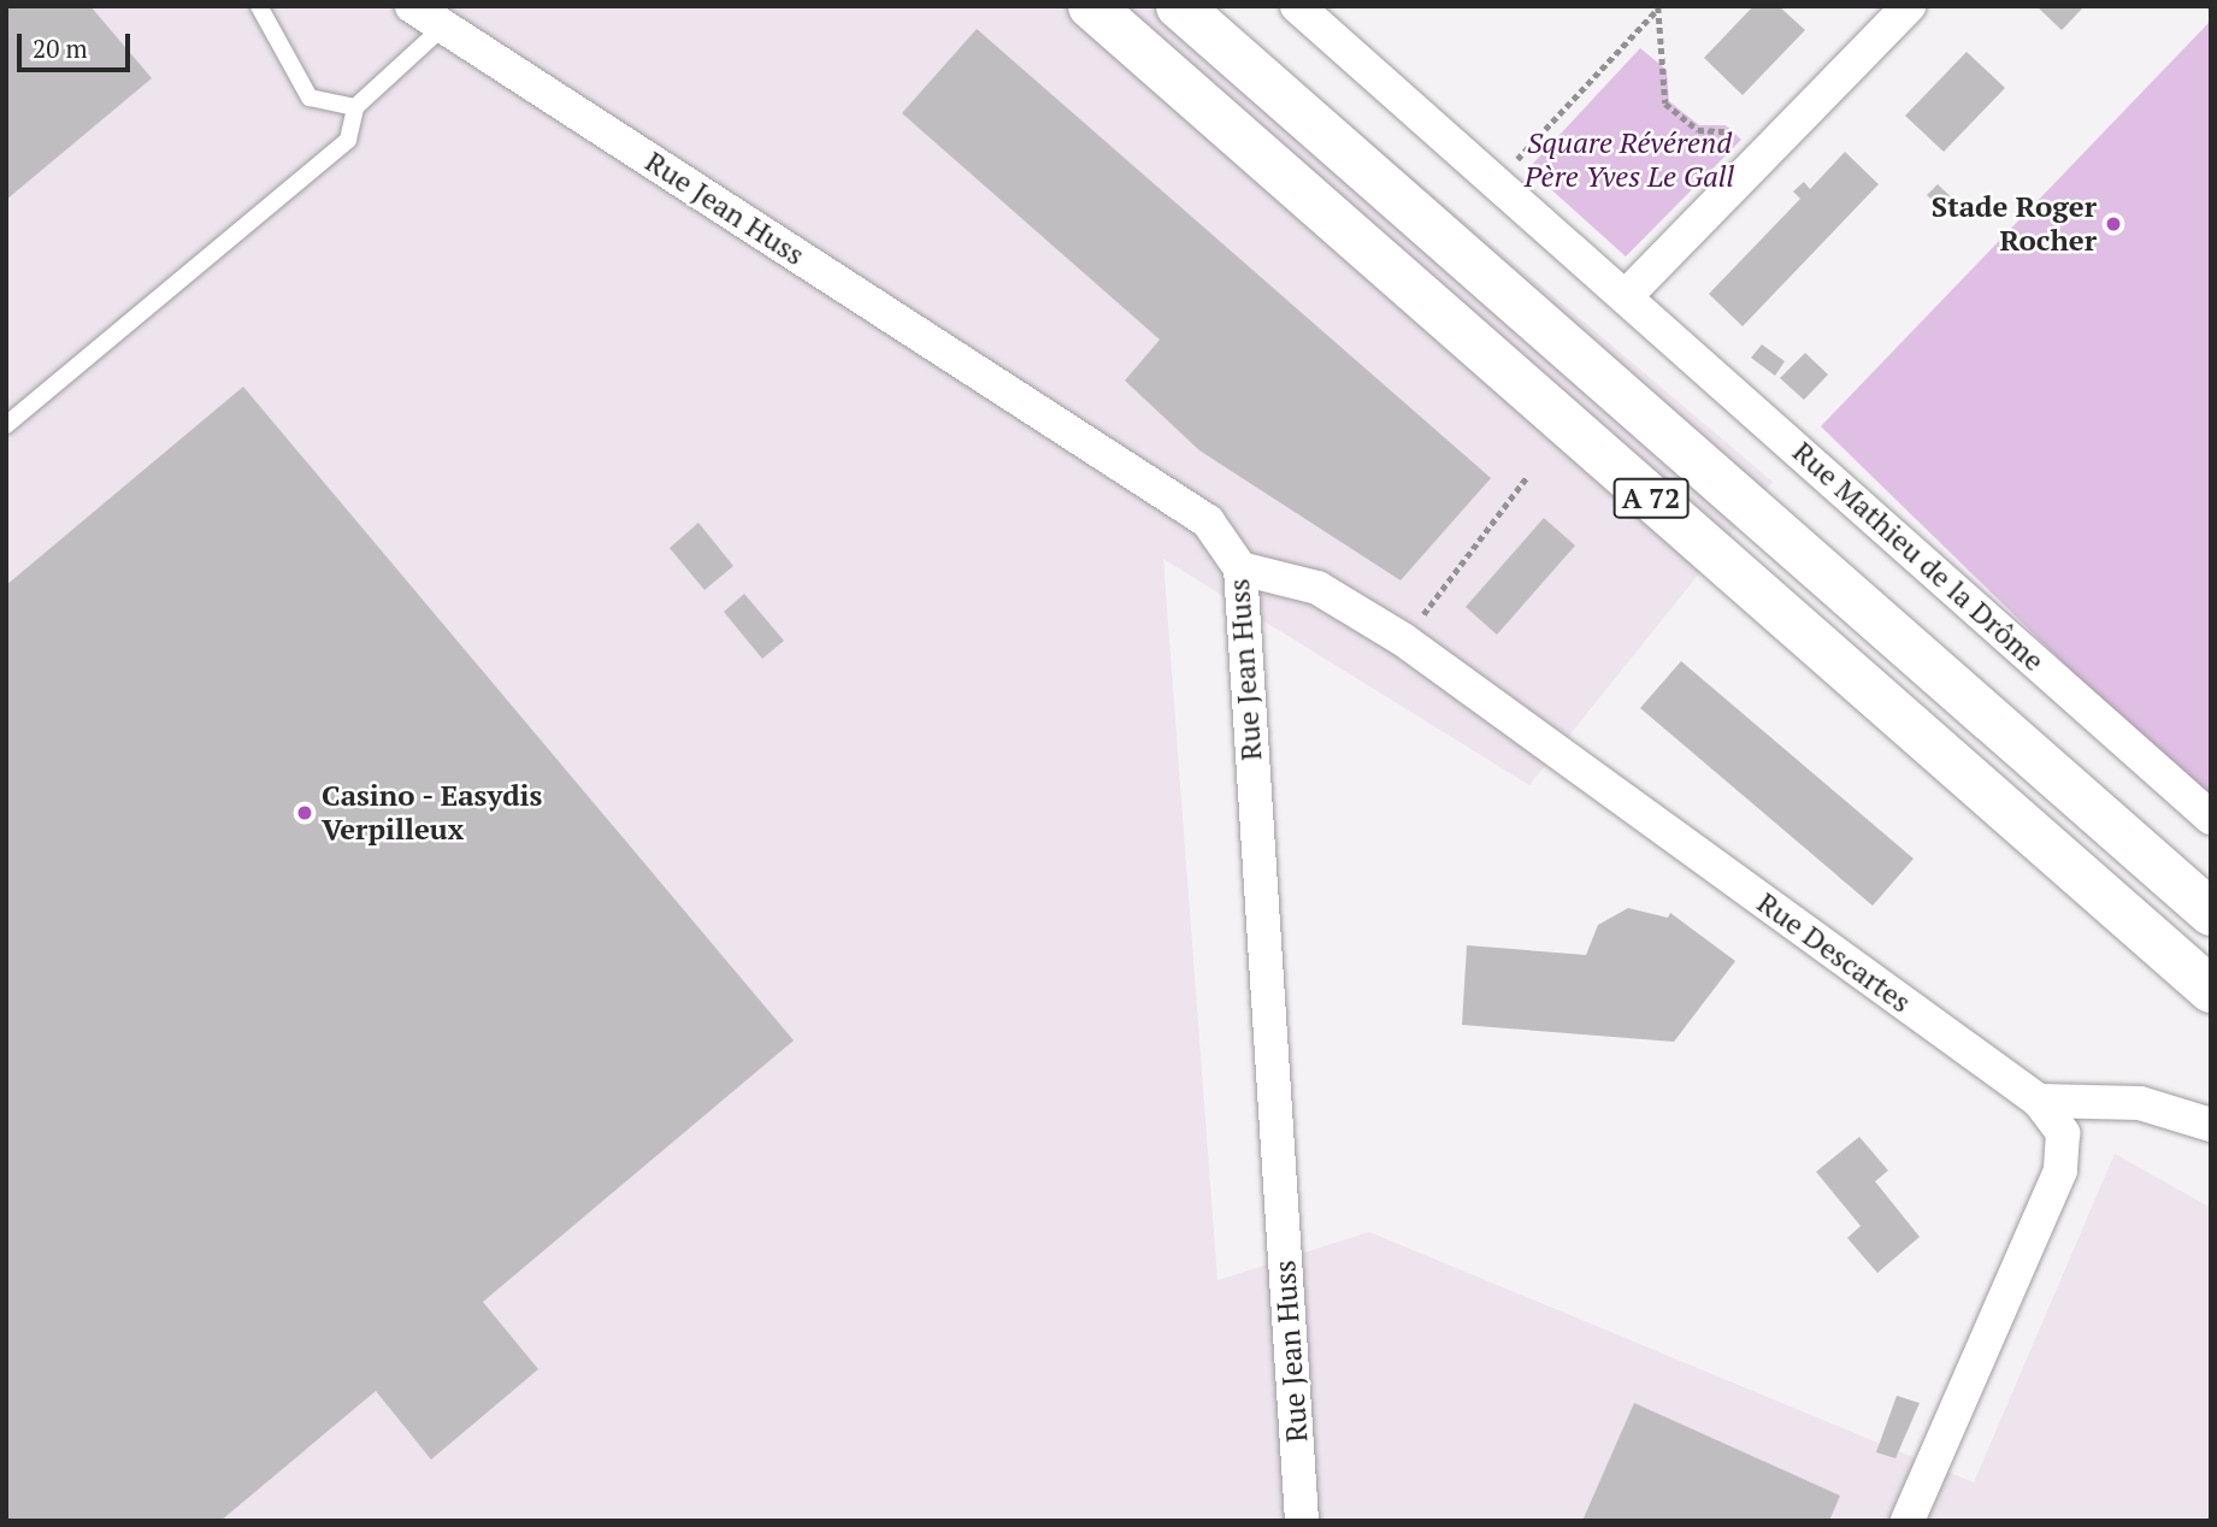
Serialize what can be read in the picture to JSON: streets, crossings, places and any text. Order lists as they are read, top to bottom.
{
  "streets": {
    "highway": ["A 72"],
    "street": ["Rue Jean Huss", "Rue Mathieu de la Drôme", "Rue Descartes"]
  },
  "crossings": [
    ["Rue Jean Huss", "Rue Descartes"]
  ],
  "parks": ["Square Révérend Père Yves Le Gall"],
  "places": ["Stade Roger Rocher", "Casino - Easydis Verpilleux"],
  "scale_bar": "20 m"
}
